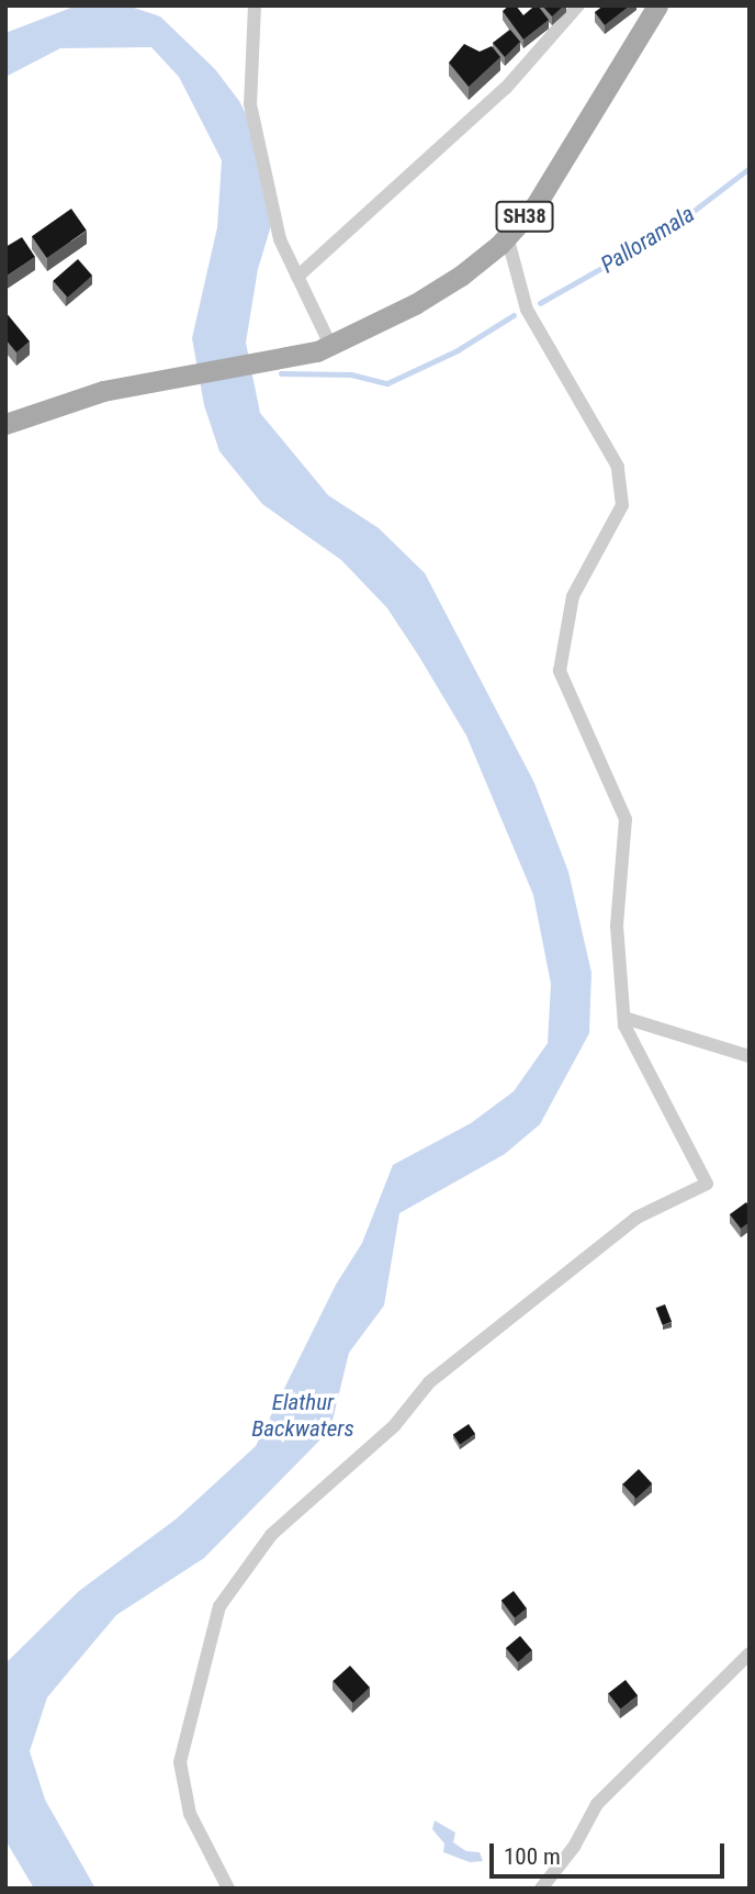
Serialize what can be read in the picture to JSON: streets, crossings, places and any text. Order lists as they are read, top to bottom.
{
  "streets": {
    "main road": ["SH38"]
  },
  "water": ["Palloramala", "Elathur Backwaters"],
  "scale_bar": "100 m"
}
